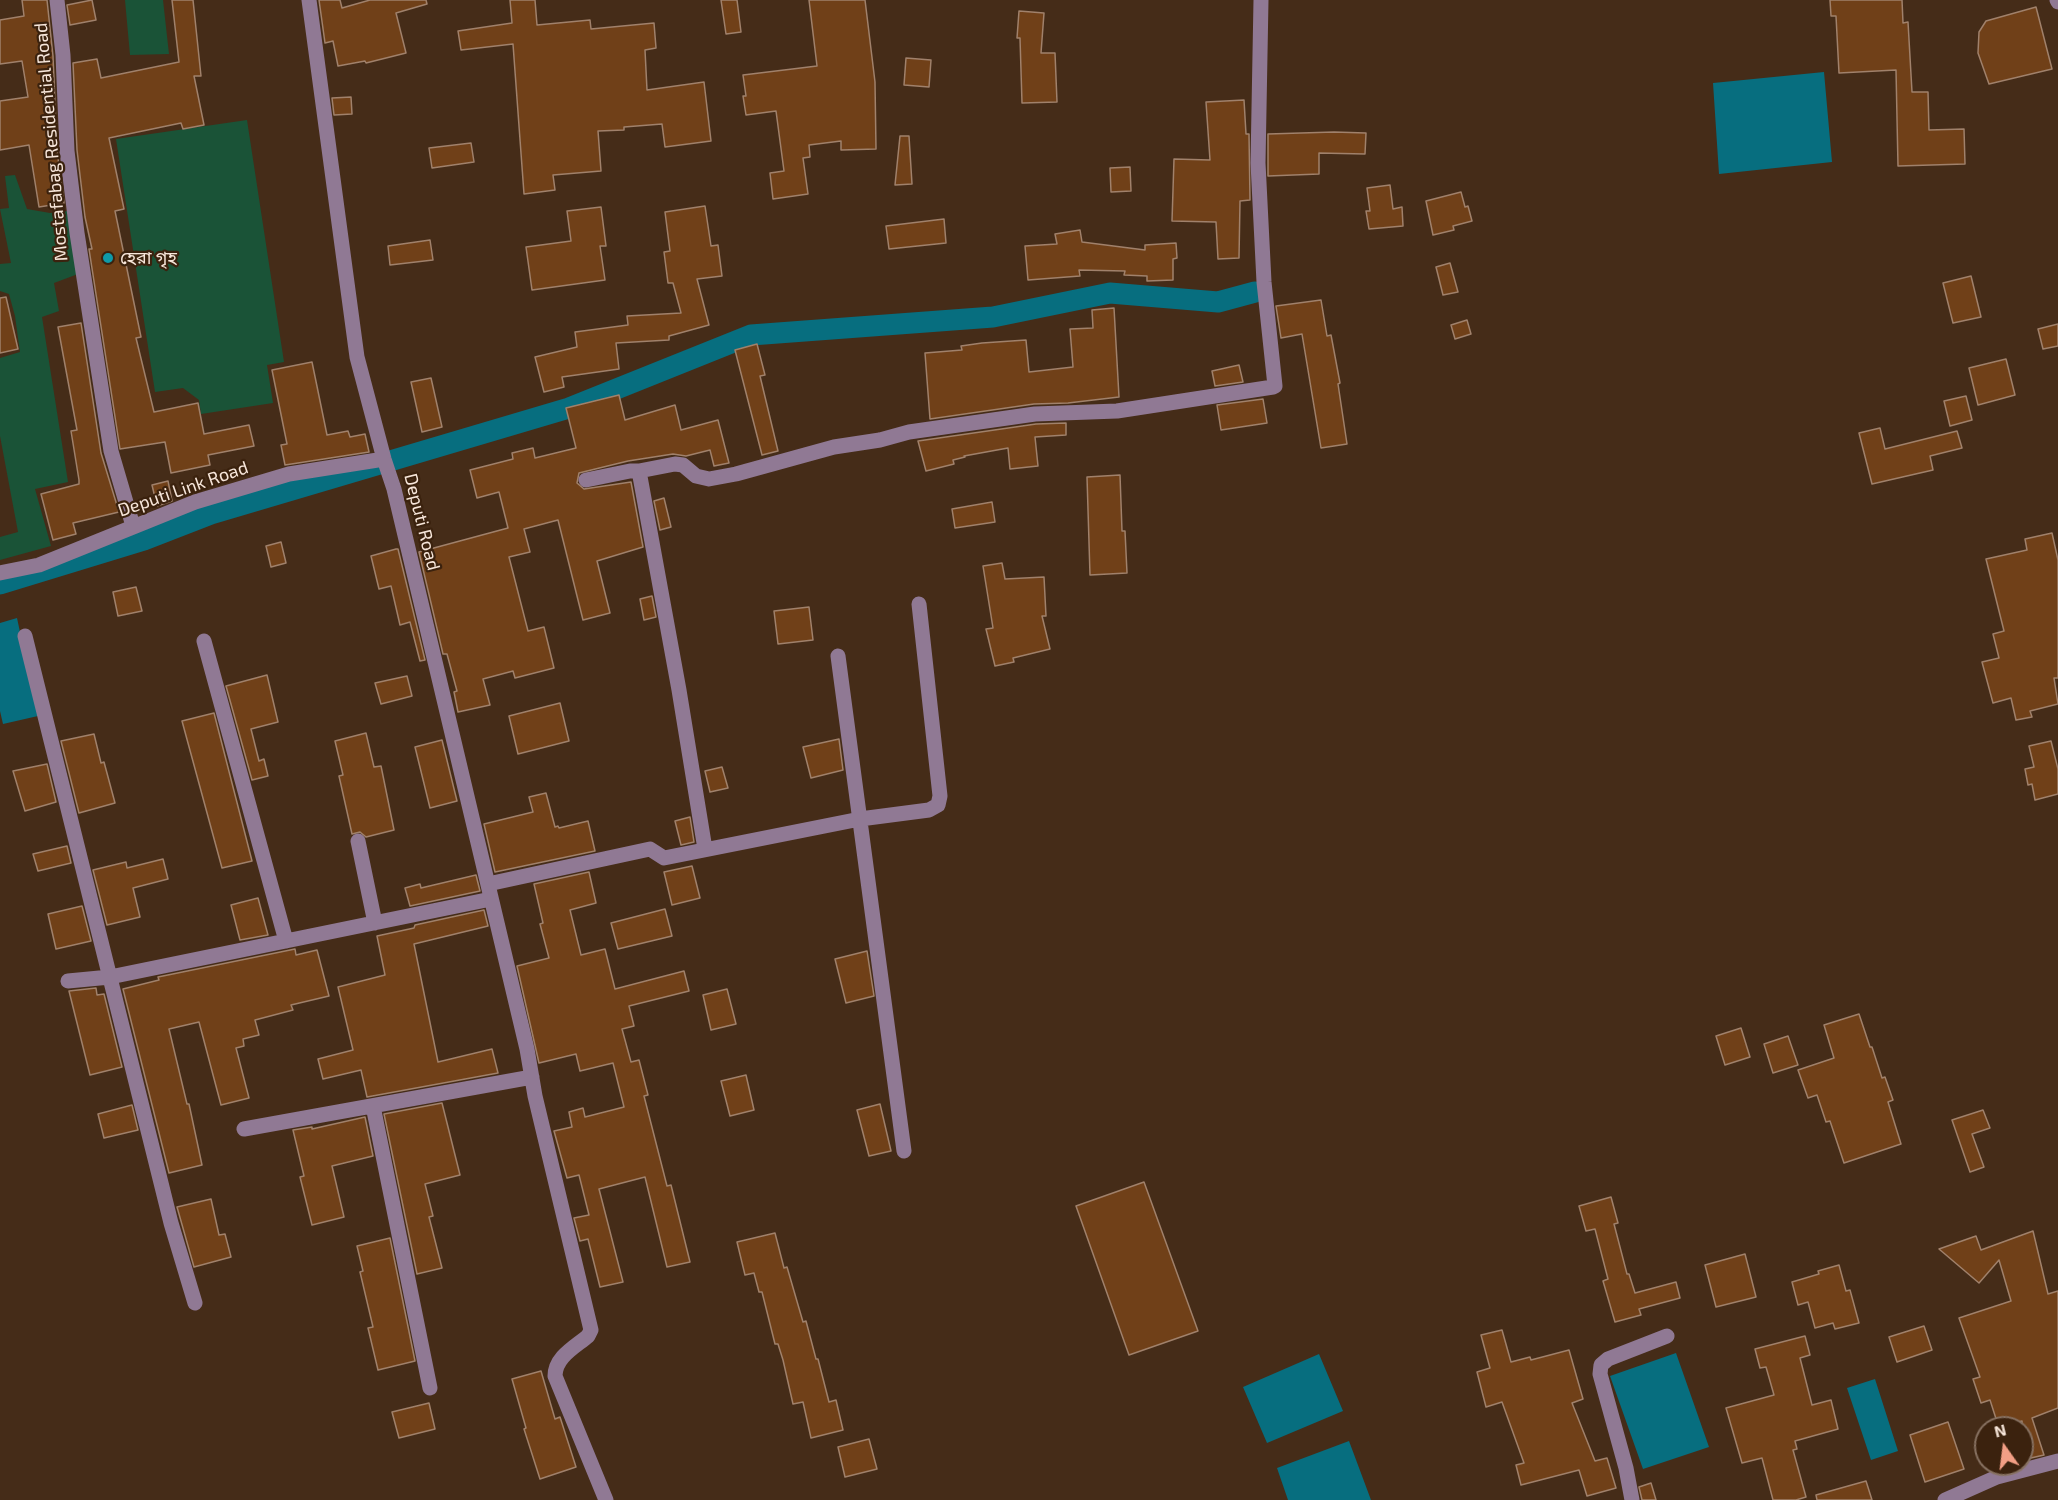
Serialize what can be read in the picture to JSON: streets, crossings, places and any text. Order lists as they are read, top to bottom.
{
  "streets": {
    "street": ["Mostafabag Residential Road", "Deputi Link Road", "Deputi Road"]
  },
  "crossings": [
    ["Mostafabag Residential Road", "Deputi Link Road"],
    ["Deputi Link Road", "Deputi Road"]
  ],
  "places": ["হেরা গৃহ"],
  "north": "top"
}
